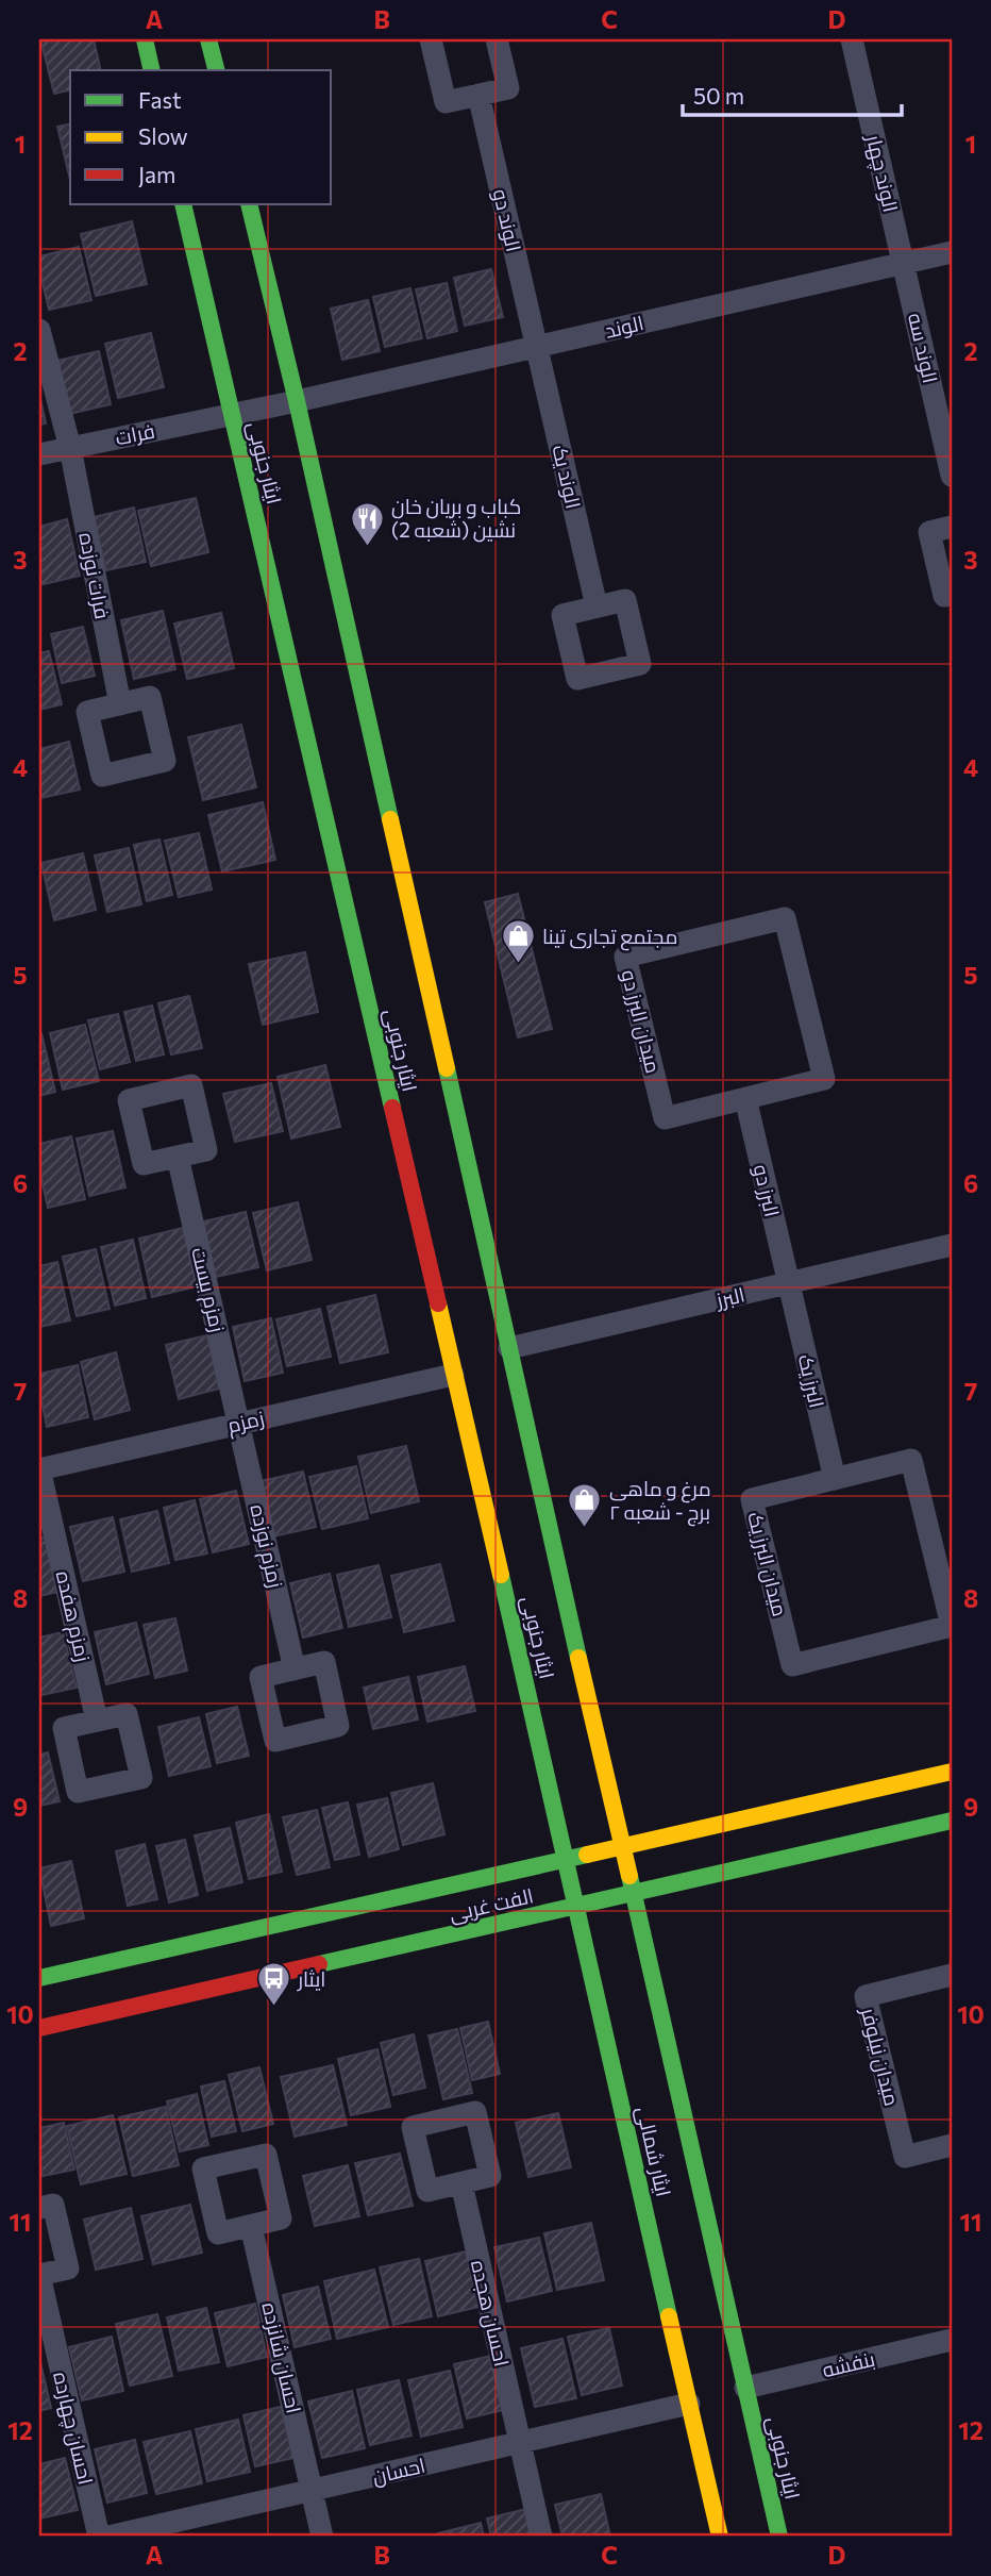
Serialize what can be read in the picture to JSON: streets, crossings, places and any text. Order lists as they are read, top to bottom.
{
  "streets": {
    "main road": ["ایثار جنوبی", "الفت غربی", "ایثار شمالی"],
    "street": [
      "الوند چهار",
      "الوند دو",
      "الوند",
      "الوند سه",
      "فرات",
      "الوند یک",
      "فرات نوزده",
      "میدان البرز دو",
      "البرز دو",
      "زمزم بیست",
      "البرز",
      "البرز یک",
      "زمزم",
      "زمزم نوزده",
      "میدان البرز یک",
      "زمزم هفده",
      "میدان نیلوفر",
      "احسان هجده",
      "احسان شانزده",
      "بنفشه",
      "احسان چهارده",
      "احسان"
    ]
  },
  "crossings": [
    ["الوند چهار", "الوند"],
    ["الوند چهار", "الوند سه"],
    ["الوند دو", "الوند"],
    ["الوند دو", "الوند یک"],
    ["الوند", "الوند سه"],
    ["الوند", "فرات"],
    ["الوند", "ایثار جنوبی"],
    ["الوند", "الوند یک"],
    ["فرات", "ایثار جنوبی"],
    ["فرات", "فرات نوزده"],
    ["ایثار جنوبی", "البرز"],
    ["ایثار جنوبی", "زمزم"],
    ["ایثار جنوبی", "الفت غربی"],
    ["ایثار جنوبی", "ایثار شمالی"],
    ["ایثار جنوبی", "بنفشه"],
    ["میدان البرز دو", "البرز دو"],
    ["البرز دو", "البرز"],
    ["البرز دو", "البرز یک"],
    ["زمزم بیست", "زمزم"],
    ["زمزم بیست", "زمزم نوزده"],
    ["البرز", "البرز یک"],
    ["البرز یک", "میدان البرز یک"],
    ["زمزم", "زمزم نوزده"],
    ["زمزم", "زمزم هفده"],
    ["الفت غربی", "ایثار شمالی"],
    ["ایثار شمالی", "بنفشه"],
    ["ایثار شمالی", "احسان"],
    ["احسان هجده", "احسان"],
    ["احسان شانزده", "احسان"]
  ],
  "places": {
    "restaurant": ["کباب و بریان خان نشین (شعبه 2)"],
    "shop": ["مجتمع تجاری تینا", "مرغ و ماهی برج - شعبه ۲"],
    "bus stop": ["ایثار"]
  },
  "legend": ["Fast", "Slow", "Jam"],
  "scale_bar": "50 m",
  "grid": {
    "columns": [
      "A",
      "B",
      "C",
      "D"
    ],
    "rows": [
      "1",
      "2",
      "3",
      "4",
      "5",
      "6",
      "7",
      "8",
      "9",
      "10",
      "11",
      "12"
    ]
  }
}
